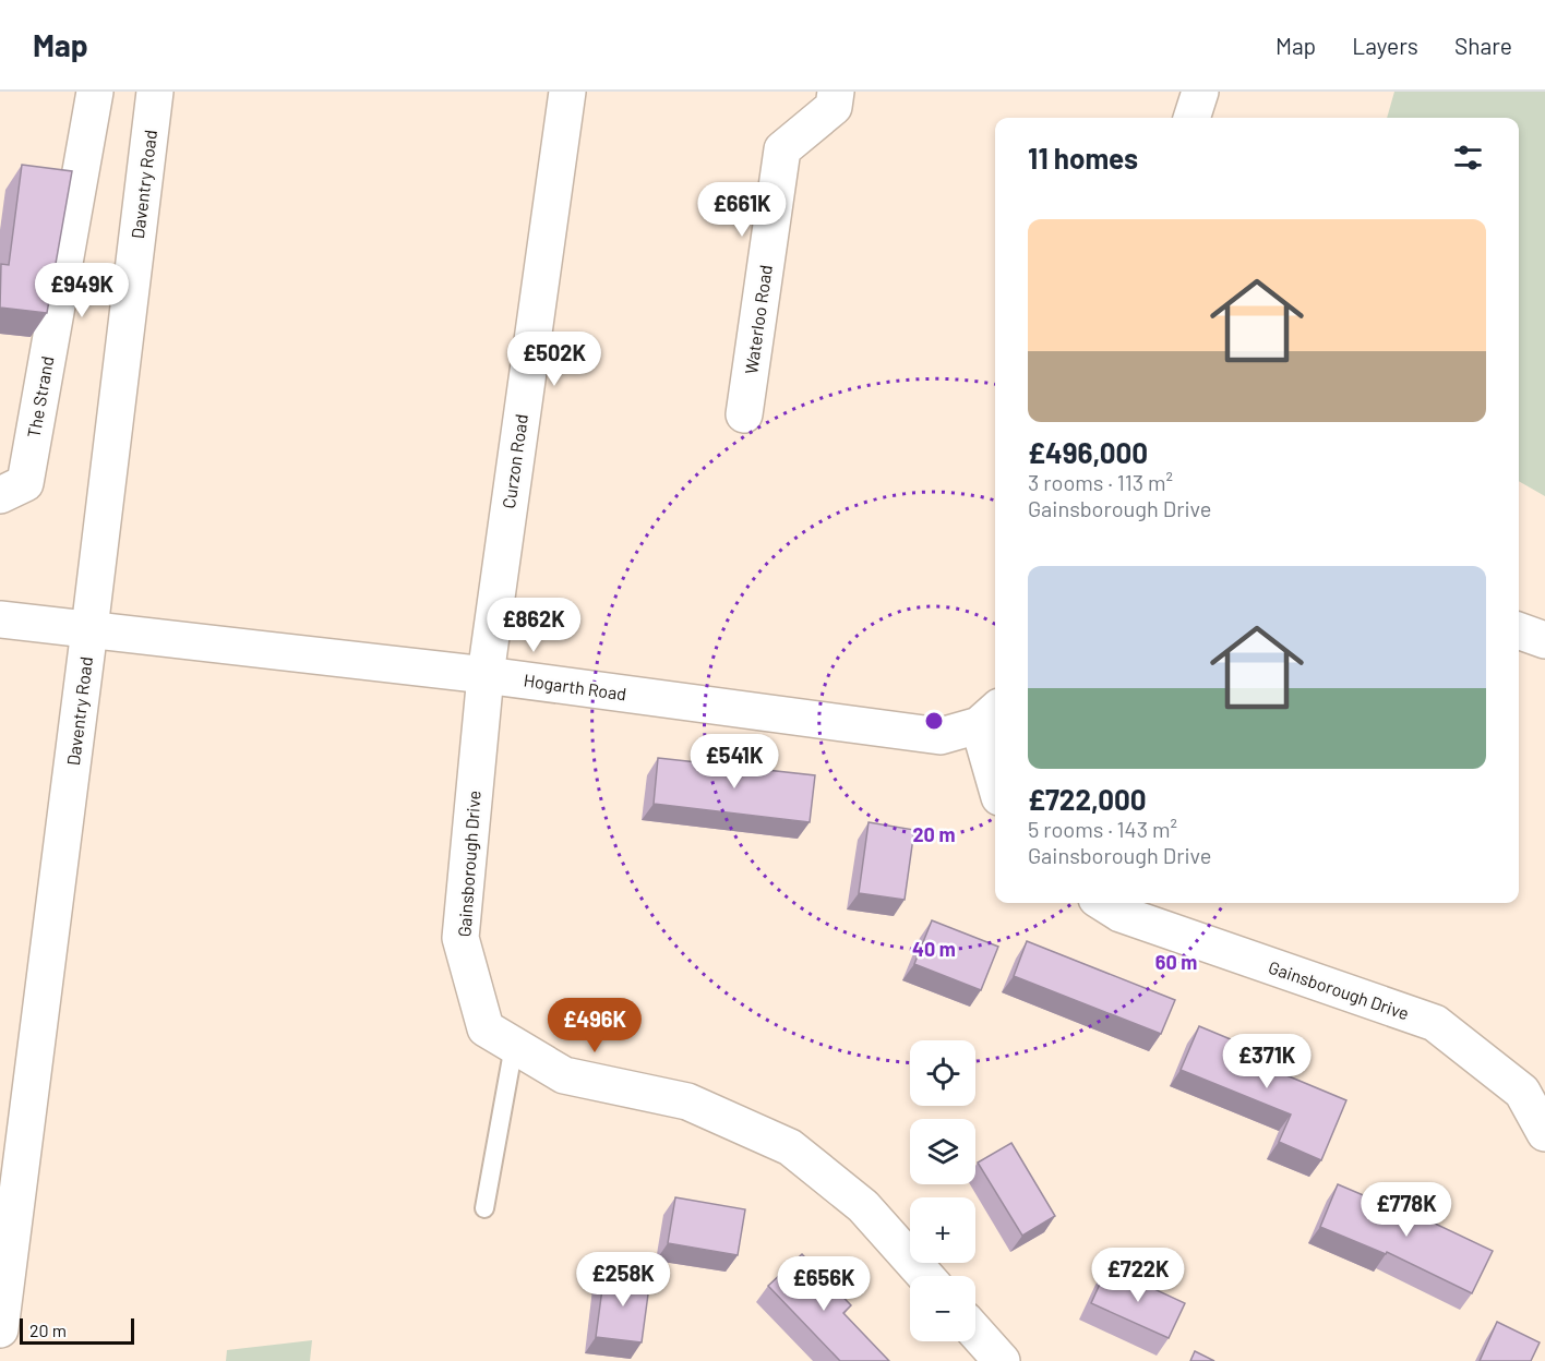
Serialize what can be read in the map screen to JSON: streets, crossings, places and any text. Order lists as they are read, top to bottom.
{
  "streets": {
    "street": [
      "Daventry Road",
      "Waterloo Road",
      "The Strand",
      "Curzon Road",
      "Hogarth Road",
      "Gainsborough Drive"
    ]
  },
  "crossings": [
    ["Daventry Road", "Hogarth Road"],
    ["Curzon Road", "Hogarth Road"],
    ["Curzon Road", "Gainsborough Drive"],
    ["Hogarth Road", "Gainsborough Drive"]
  ],
  "scale_bar": "20 m",
  "page": {
    "header": "Map",
    "nav": ["Map", "Layers", "Share"],
    "heading": "11 homes",
    "price": [
      "£661K",
      "£949K",
      "£502K",
      "£862K",
      "£541K",
      "£496K",
      "£371K",
      "£778K",
      "£722K",
      "£258K",
      "£656K"
    ],
    "list": [
      {
        "name": "£496,000",
        "note": "3 rooms · 113 m² · Gainsborough Drive"
      },
      {
        "name": "£722,000",
        "note": "5 rooms · 143 m² · Gainsborough Drive"
      }
    ],
    "map_buttons": ["+", "−"],
    "scale": "20 m"
  },
  "rings": ["20 m", "40 m", "60 m"]
}
